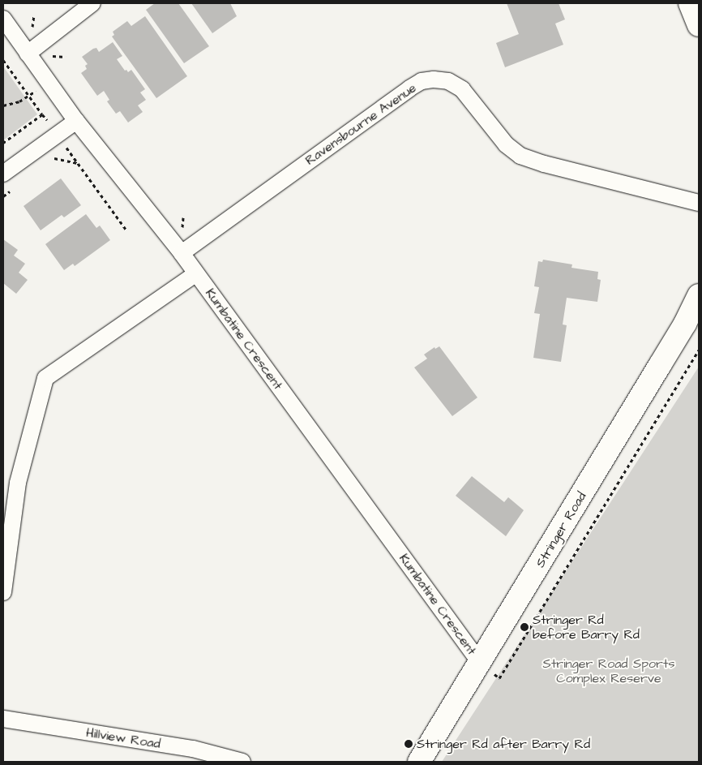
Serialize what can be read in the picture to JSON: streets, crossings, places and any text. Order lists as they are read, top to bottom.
{
  "streets": {
    "street": [
      "Ravensbourne Avenue",
      "Kumbatine Crescent",
      "Stringer Road",
      "Hillview Road"
    ]
  },
  "crossings": [
    ["Ravensbourne Avenue", "Kumbatine Crescent"],
    ["Kumbatine Crescent", "Stringer Road"]
  ],
  "parks": ["Stringer Road Sports Complex Reserve"],
  "places": ["Stringer Rd before Barry Rd", "Stringer Rd after Barry Rd"]
}
